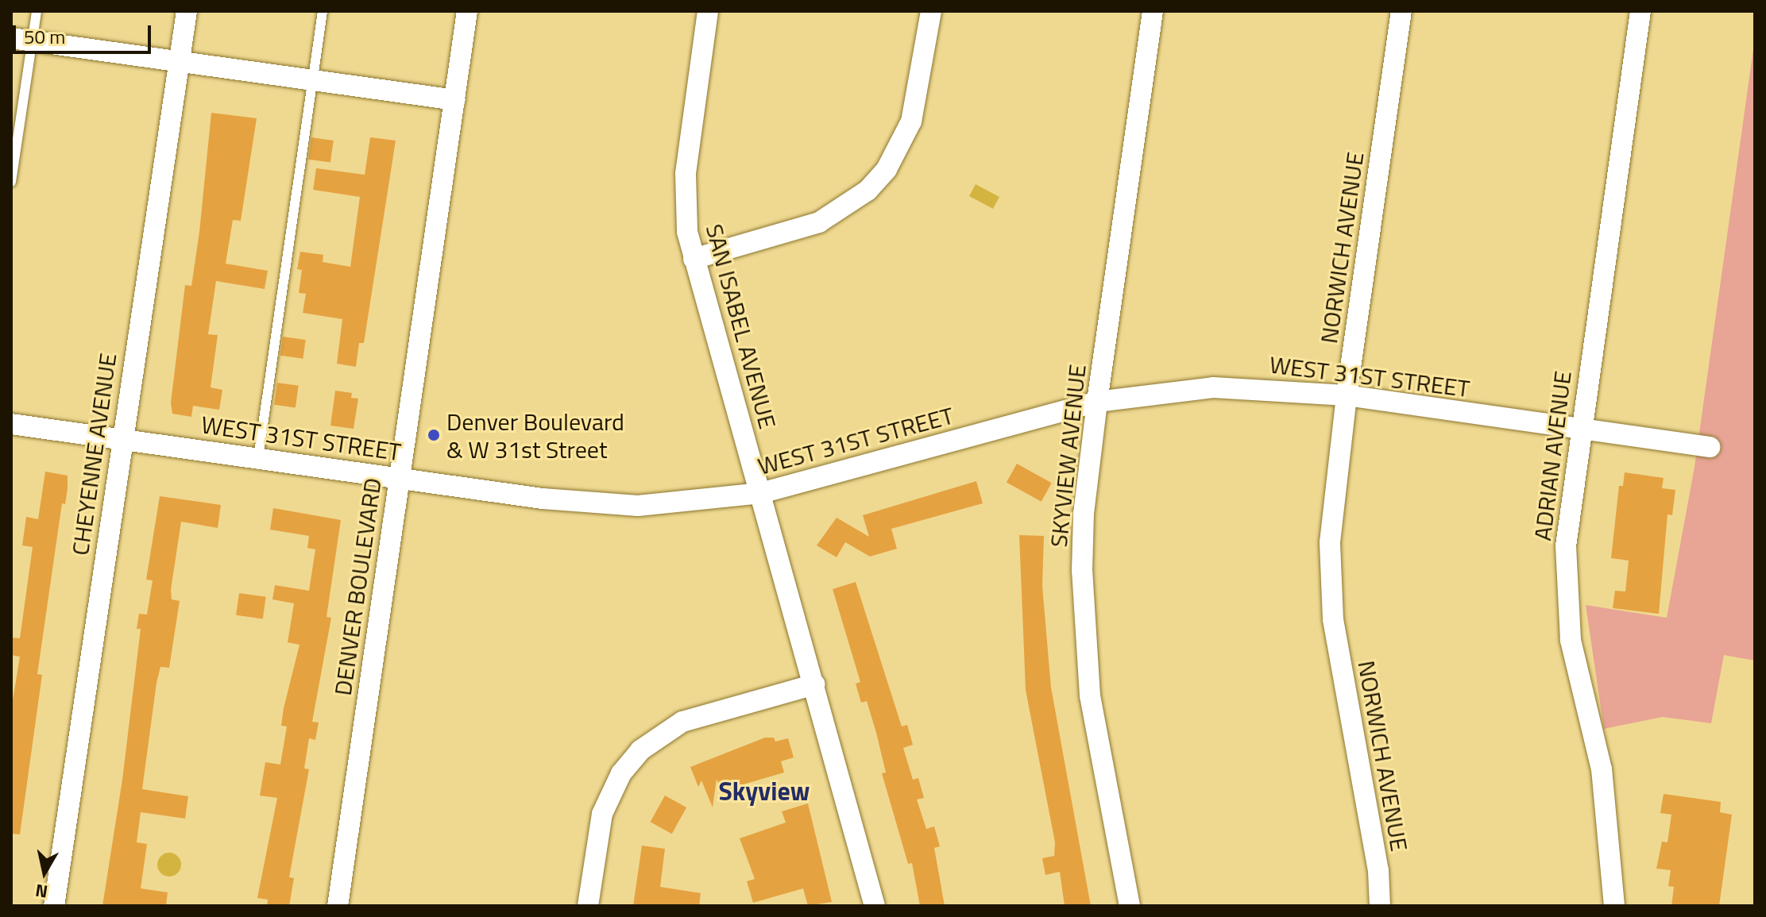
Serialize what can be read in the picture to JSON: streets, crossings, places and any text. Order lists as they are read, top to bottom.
{
  "streets": {
    "street": [
      "NORWICH AVENUE",
      "SAN ISABEL AVENUE",
      "WEST 31ST STREET",
      "CHEYENNE AVENUE",
      "SKYVIEW AVENUE",
      "ADRIAN AVENUE",
      "DENVER BOULEVARD"
    ]
  },
  "crossings": [
    ["NORWICH AVENUE", "WEST 31ST STREET"],
    ["SAN ISABEL AVENUE", "WEST 31ST STREET"],
    ["WEST 31ST STREET", "CHEYENNE AVENUE"],
    ["WEST 31ST STREET", "SKYVIEW AVENUE"],
    ["WEST 31ST STREET", "ADRIAN AVENUE"],
    ["WEST 31ST STREET", "DENVER BOULEVARD"]
  ],
  "districts": ["Skyview"],
  "places": ["Denver Boulevard & W 31st Street"],
  "scale_bar": "50 m",
  "north": "bottom"
}
